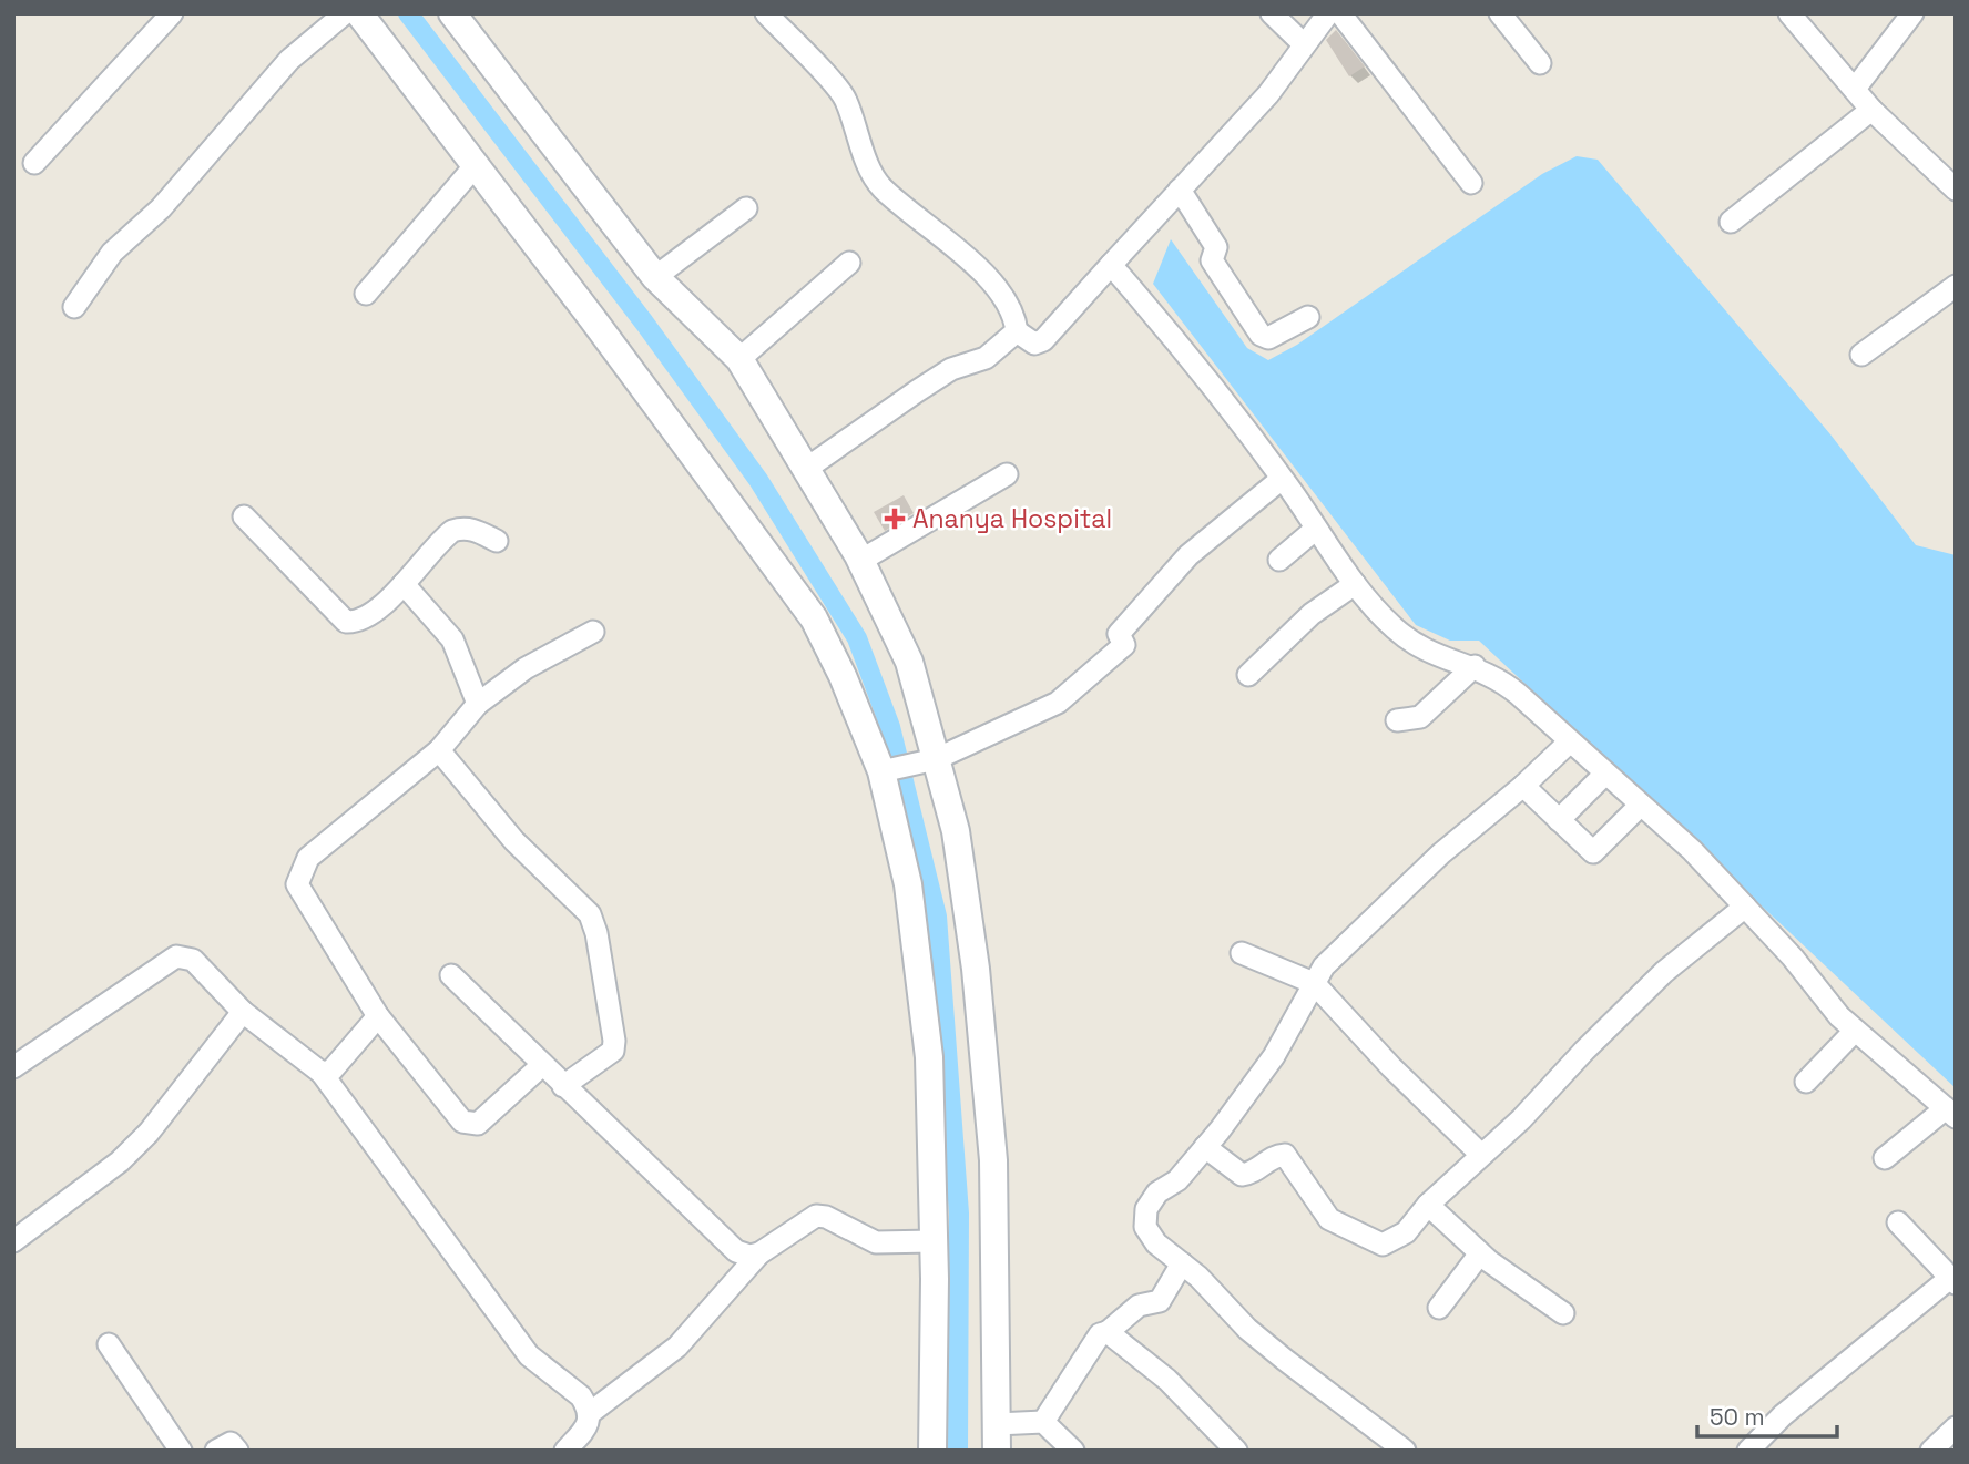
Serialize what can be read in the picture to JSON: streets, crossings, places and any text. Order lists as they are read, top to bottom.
{
  "places": {
    "health": ["Ananya Hospital"]
  },
  "scale_bar": "50 m"
}
